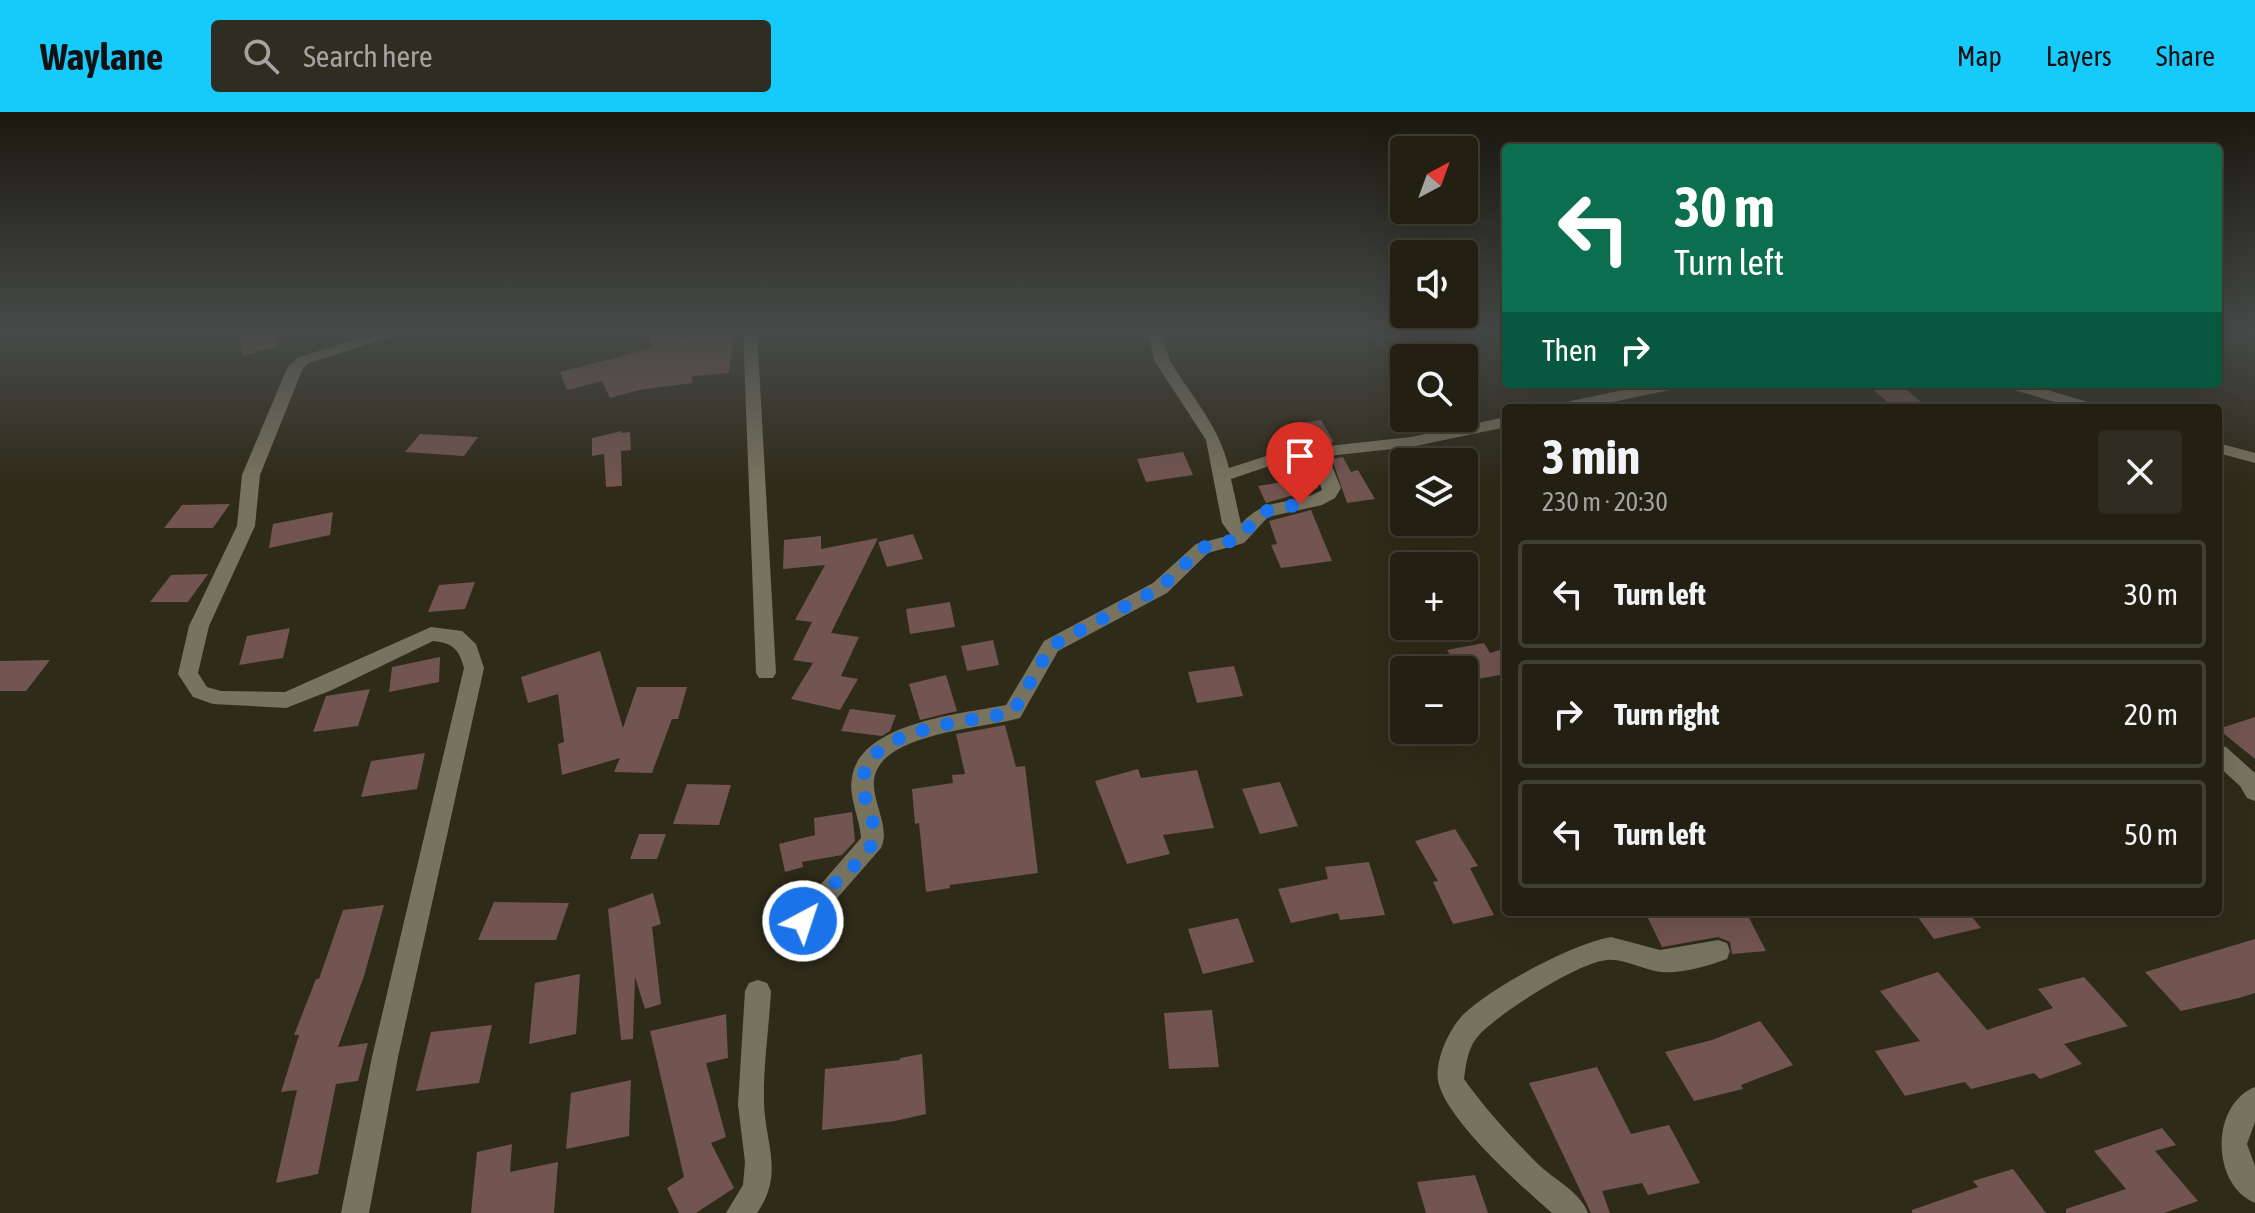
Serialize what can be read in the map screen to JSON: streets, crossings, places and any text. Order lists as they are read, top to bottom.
{
  "north": "top right",
  "page": {
    "header": "Waylane",
    "search": "Search here",
    "nav": ["Map", "Layers", "Share"],
    "map_buttons": ["+", "−"],
    "turn": ["30 m", "Turn left"],
    "then": "Then",
    "heading": ["3 min", "230 m · 20:30"],
    "list": [
      {
        "name": "Turn left",
        "value": "30 m"
      },
      {
        "name": "Turn right",
        "value": "20 m"
      },
      {
        "name": "Turn left",
        "value": "50 m"
      }
    ]
  }
}
